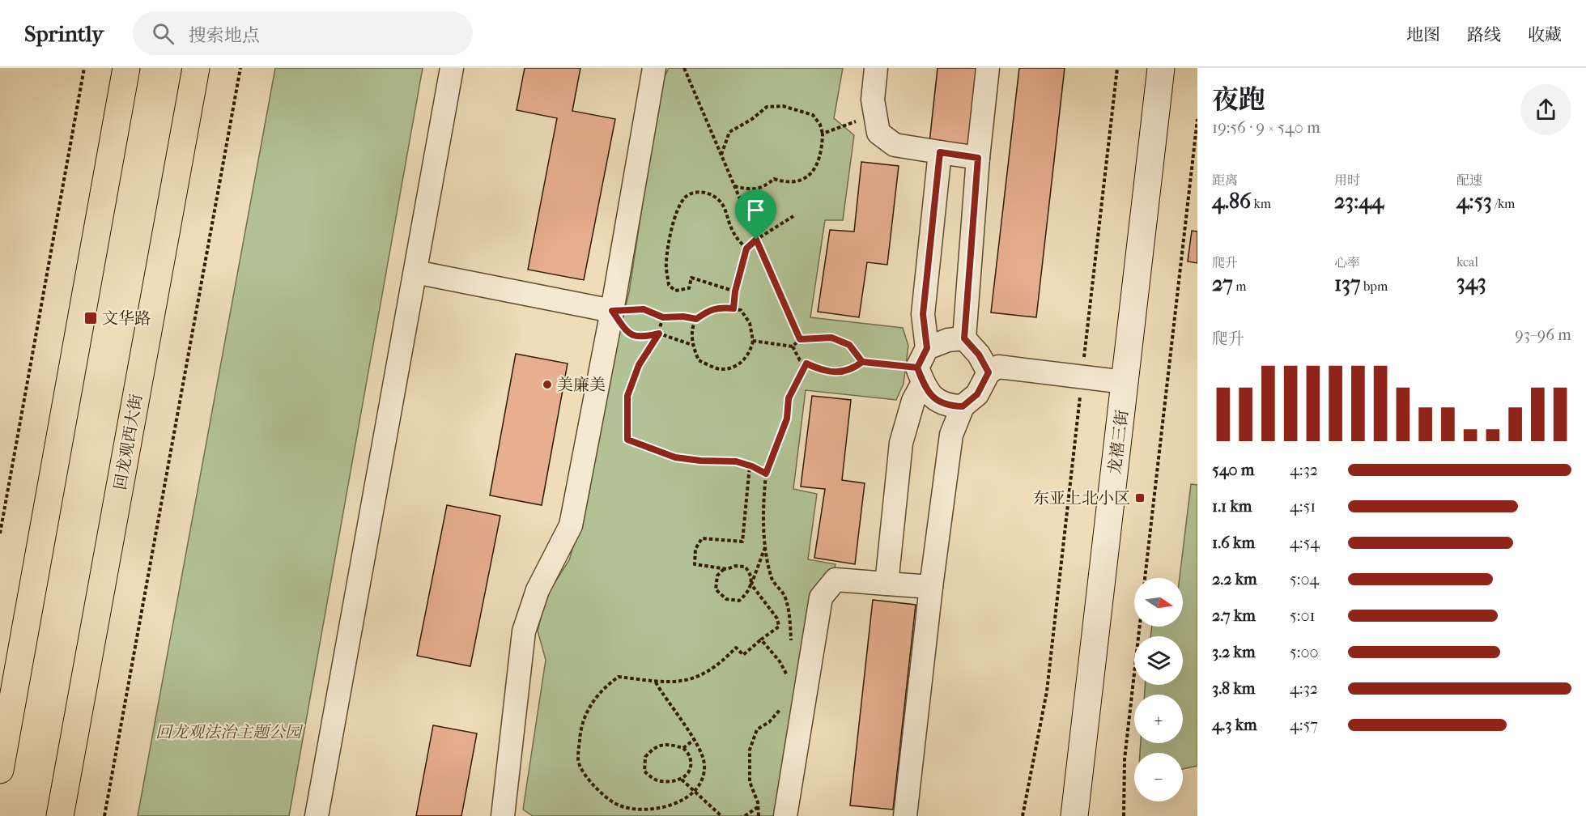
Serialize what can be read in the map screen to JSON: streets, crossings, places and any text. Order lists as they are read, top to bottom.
{
  "streets": {
    "main road": ["回龙观西大街"],
    "street": ["龙禧三街"]
  },
  "parks": ["回龙观法治主题公园"],
  "places": {
    "transit": ["文华路", "东亚上北小区"],
    "other": ["美廉美"]
  },
  "north": "right",
  "page": {
    "header": "Sprintly",
    "search": "搜索地点",
    "nav": ["地图", "路线", "收藏"],
    "heading": ["夜跑", "19:56 · 9 × 540 m"],
    "stats": [
      ["距离", "4.86 km"],
      ["用时", "23:44"],
      ["配速", "4:53 /km"],
      ["爬升", "27 m"],
      ["心率", "137 bpm"],
      ["kcal", "343"]
    ],
    "chart": ["爬升", "93–96 m"],
    "list": [
      {
        "name": "540 m",
        "note": "4:32"
      },
      {
        "name": "1.1 km",
        "note": "4:51"
      },
      {
        "name": "1.6 km",
        "note": "4:54"
      },
      {
        "name": "2.2 km",
        "note": "5:04"
      },
      {
        "name": "2.7 km",
        "note": "5:01"
      },
      {
        "name": "3.2 km",
        "note": "5:00"
      },
      {
        "name": "3.8 km",
        "note": "4:32"
      },
      {
        "name": "4.3 km",
        "note": "4:57"
      }
    ],
    "map_buttons": ["+", "−"]
  }
}
